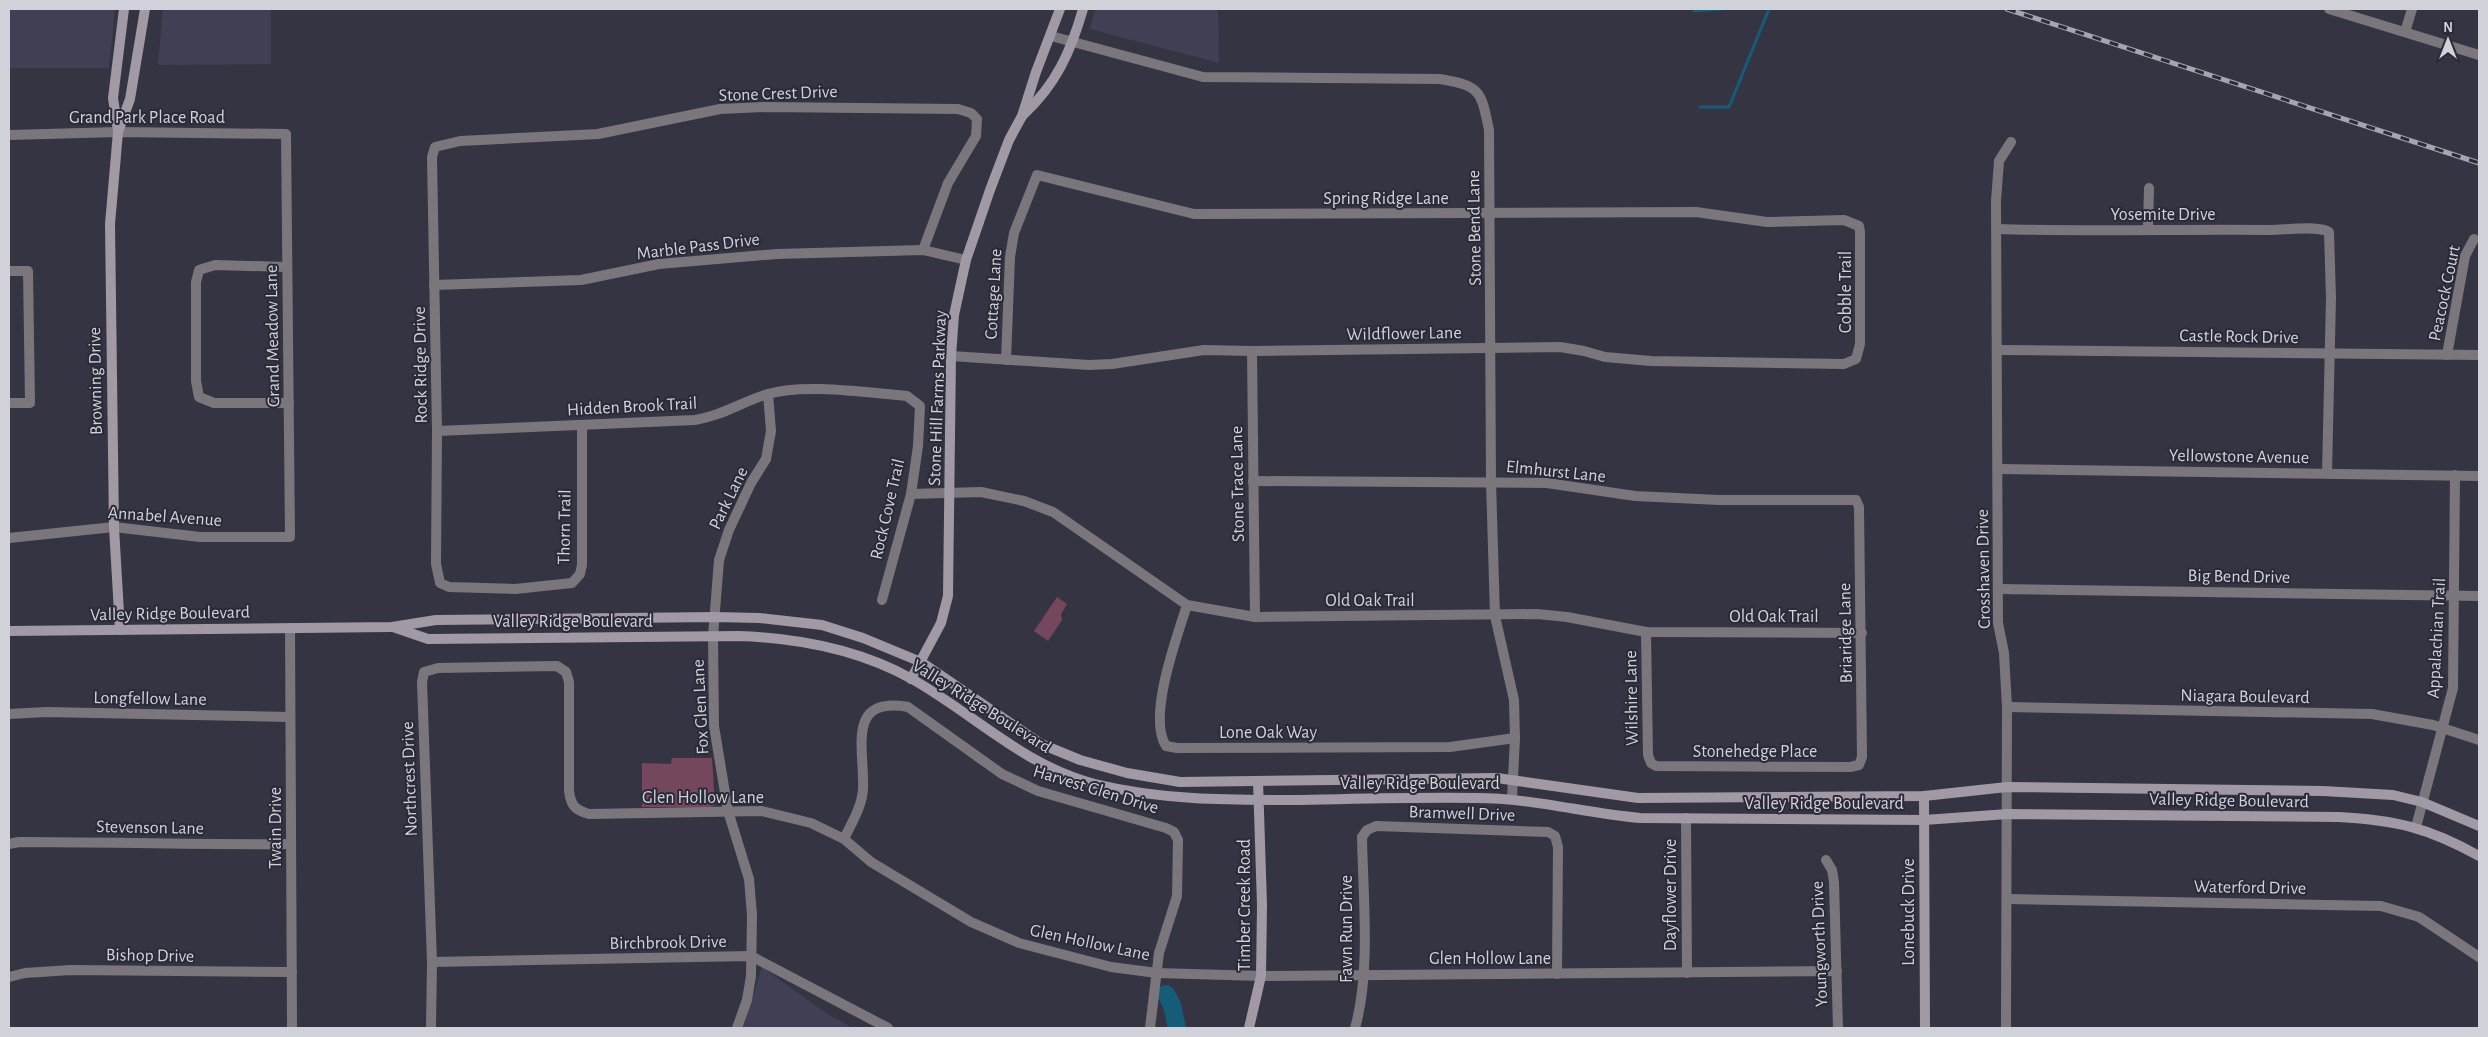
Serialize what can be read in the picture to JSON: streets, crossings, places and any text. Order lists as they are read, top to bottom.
{
  "streets": {
    "main road": [
      "Browning Drive",
      "Stone Hill Farms Parkway",
      "Valley Ridge Boulevard",
      "Timber Creek Road",
      "Lonebuck Drive"
    ],
    "street": [
      "Stone Crest Drive",
      "Grand Park Place Road",
      "Spring Ridge Lane",
      "Yosemite Drive",
      "Stone Bend Lane",
      "Marble Pass Drive",
      "Cobble Trail",
      "Peacock Court",
      "Cottage Lane",
      "Wildflower Lane",
      "Grand Meadow Lane",
      "Castle Rock Drive",
      "Rock Ridge Drive",
      "Hidden Brook Trail",
      "Yellowstone Avenue",
      "Elmhurst Lane",
      "Stone Trace Lane",
      "Park Lane",
      "Rock Cove Trail",
      "Annabel Avenue",
      "Thorn Trail",
      "Crosshaven Drive",
      "Big Bend Drive",
      "Old Oak Trail",
      "Briaridge Lane",
      "Appalachian Trail",
      "Niagara Boulevard",
      "Longfellow Lane",
      "Wilshire Lane",
      "Fox Glen Lane",
      "Lone Oak Way",
      "Stonehedge Place",
      "Northcrest Drive",
      "Harvest Glen Drive",
      "Glen Hollow Lane",
      "Bramwell Drive",
      "Stevenson Lane",
      "Twain Drive",
      "Waterford Drive",
      "Dayflower Drive",
      "Fawn Run Drive",
      "Birchbrook Drive",
      "Youngworth Drive",
      "Bishop Drive"
    ]
  },
  "crossings": [
    ["Stone Crest Drive", "Marble Pass Drive"],
    ["Stone Crest Drive", "Rock Ridge Drive"],
    ["Grand Park Place Road", "Grand Meadow Lane"],
    ["Grand Park Place Road", "Browning Drive"],
    ["Spring Ridge Lane", "Stone Bend Lane"],
    ["Spring Ridge Lane", "Cobble Trail"],
    ["Spring Ridge Lane", "Cottage Lane"],
    ["Yosemite Drive", "Castle Rock Drive"],
    ["Yosemite Drive", "Crosshaven Drive"],
    ["Stone Bend Lane", "Wildflower Lane"],
    ["Stone Bend Lane", "Stone Hill Farms Parkway"],
    ["Stone Bend Lane", "Elmhurst Lane"],
    ["Stone Bend Lane", "Old Oak Trail"],
    ["Stone Bend Lane", "Valley Ridge Boulevard"],
    ["Stone Bend Lane", "Lone Oak Way"],
    ["Marble Pass Drive", "Rock Ridge Drive"],
    ["Marble Pass Drive", "Stone Hill Farms Parkway"],
    ["Cobble Trail", "Wildflower Lane"],
    ["Peacock Court", "Castle Rock Drive"],
    ["Cottage Lane", "Wildflower Lane"],
    ["Wildflower Lane", "Stone Hill Farms Parkway"],
    ["Wildflower Lane", "Stone Trace Lane"],
    ["Grand Meadow Lane", "Annabel Avenue"],
    ["Castle Rock Drive", "Crosshaven Drive"],
    ["Rock Ridge Drive", "Hidden Brook Trail"],
    ["Rock Ridge Drive", "Thorn Trail"],
    ["Browning Drive", "Annabel Avenue"],
    ["Browning Drive", "Valley Ridge Boulevard"],
    ["Stone Hill Farms Parkway", "Old Oak Trail"],
    ["Stone Hill Farms Parkway", "Valley Ridge Boulevard"],
    ["Hidden Brook Trail", "Park Lane"],
    ["Hidden Brook Trail", "Rock Cove Trail"],
    ["Hidden Brook Trail", "Thorn Trail"],
    ["Yellowstone Avenue", "Crosshaven Drive"],
    ["Yellowstone Avenue", "Appalachian Trail"],
    ["Elmhurst Lane", "Stone Trace Lane"],
    ["Elmhurst Lane", "Briaridge Lane"],
    ["Stone Trace Lane", "Old Oak Trail"],
    ["Park Lane", "Valley Ridge Boulevard"],
    ["Park Lane", "Fox Glen Lane"],
    ["Rock Cove Trail", "Old Oak Trail"],
    ["Crosshaven Drive", "Big Bend Drive"],
    ["Crosshaven Drive", "Valley Ridge Boulevard"],
    ["Crosshaven Drive", "Niagara Boulevard"],
    ["Crosshaven Drive", "Waterford Drive"],
    ["Big Bend Drive", "Appalachian Trail"],
    ["Old Oak Trail", "Briaridge Lane"],
    ["Old Oak Trail", "Wilshire Lane"],
    ["Old Oak Trail", "Lone Oak Way"],
    ["Valley Ridge Boulevard", "Appalachian Trail"],
    ["Valley Ridge Boulevard", "Fox Glen Lane"],
    ["Valley Ridge Boulevard", "Twain Drive"],
    ["Valley Ridge Boulevard", "Dayflower Drive"],
    ["Valley Ridge Boulevard", "Timber Creek Road"],
    ["Valley Ridge Boulevard", "Lonebuck Drive"],
    ["Briaridge Lane", "Stonehedge Place"],
    ["Appalachian Trail", "Niagara Boulevard"],
    ["Longfellow Lane", "Twain Drive"],
    ["Wilshire Lane", "Stonehedge Place"],
    ["Fox Glen Lane", "Glen Hollow Lane"],
    ["Fox Glen Lane", "Birchbrook Drive"],
    ["Northcrest Drive", "Glen Hollow Lane"],
    ["Northcrest Drive", "Birchbrook Drive"],
    ["Harvest Glen Drive", "Glen Hollow Lane"],
    ["Glen Hollow Lane", "Bramwell Drive"],
    ["Glen Hollow Lane", "Dayflower Drive"],
    ["Glen Hollow Lane", "Timber Creek Road"],
    ["Glen Hollow Lane", "Fawn Run Drive"],
    ["Glen Hollow Lane", "Youngworth Drive"],
    ["Bramwell Drive", "Fawn Run Drive"],
    ["Stevenson Lane", "Twain Drive"],
    ["Twain Drive", "Bishop Drive"]
  ],
  "north": "top"
}
